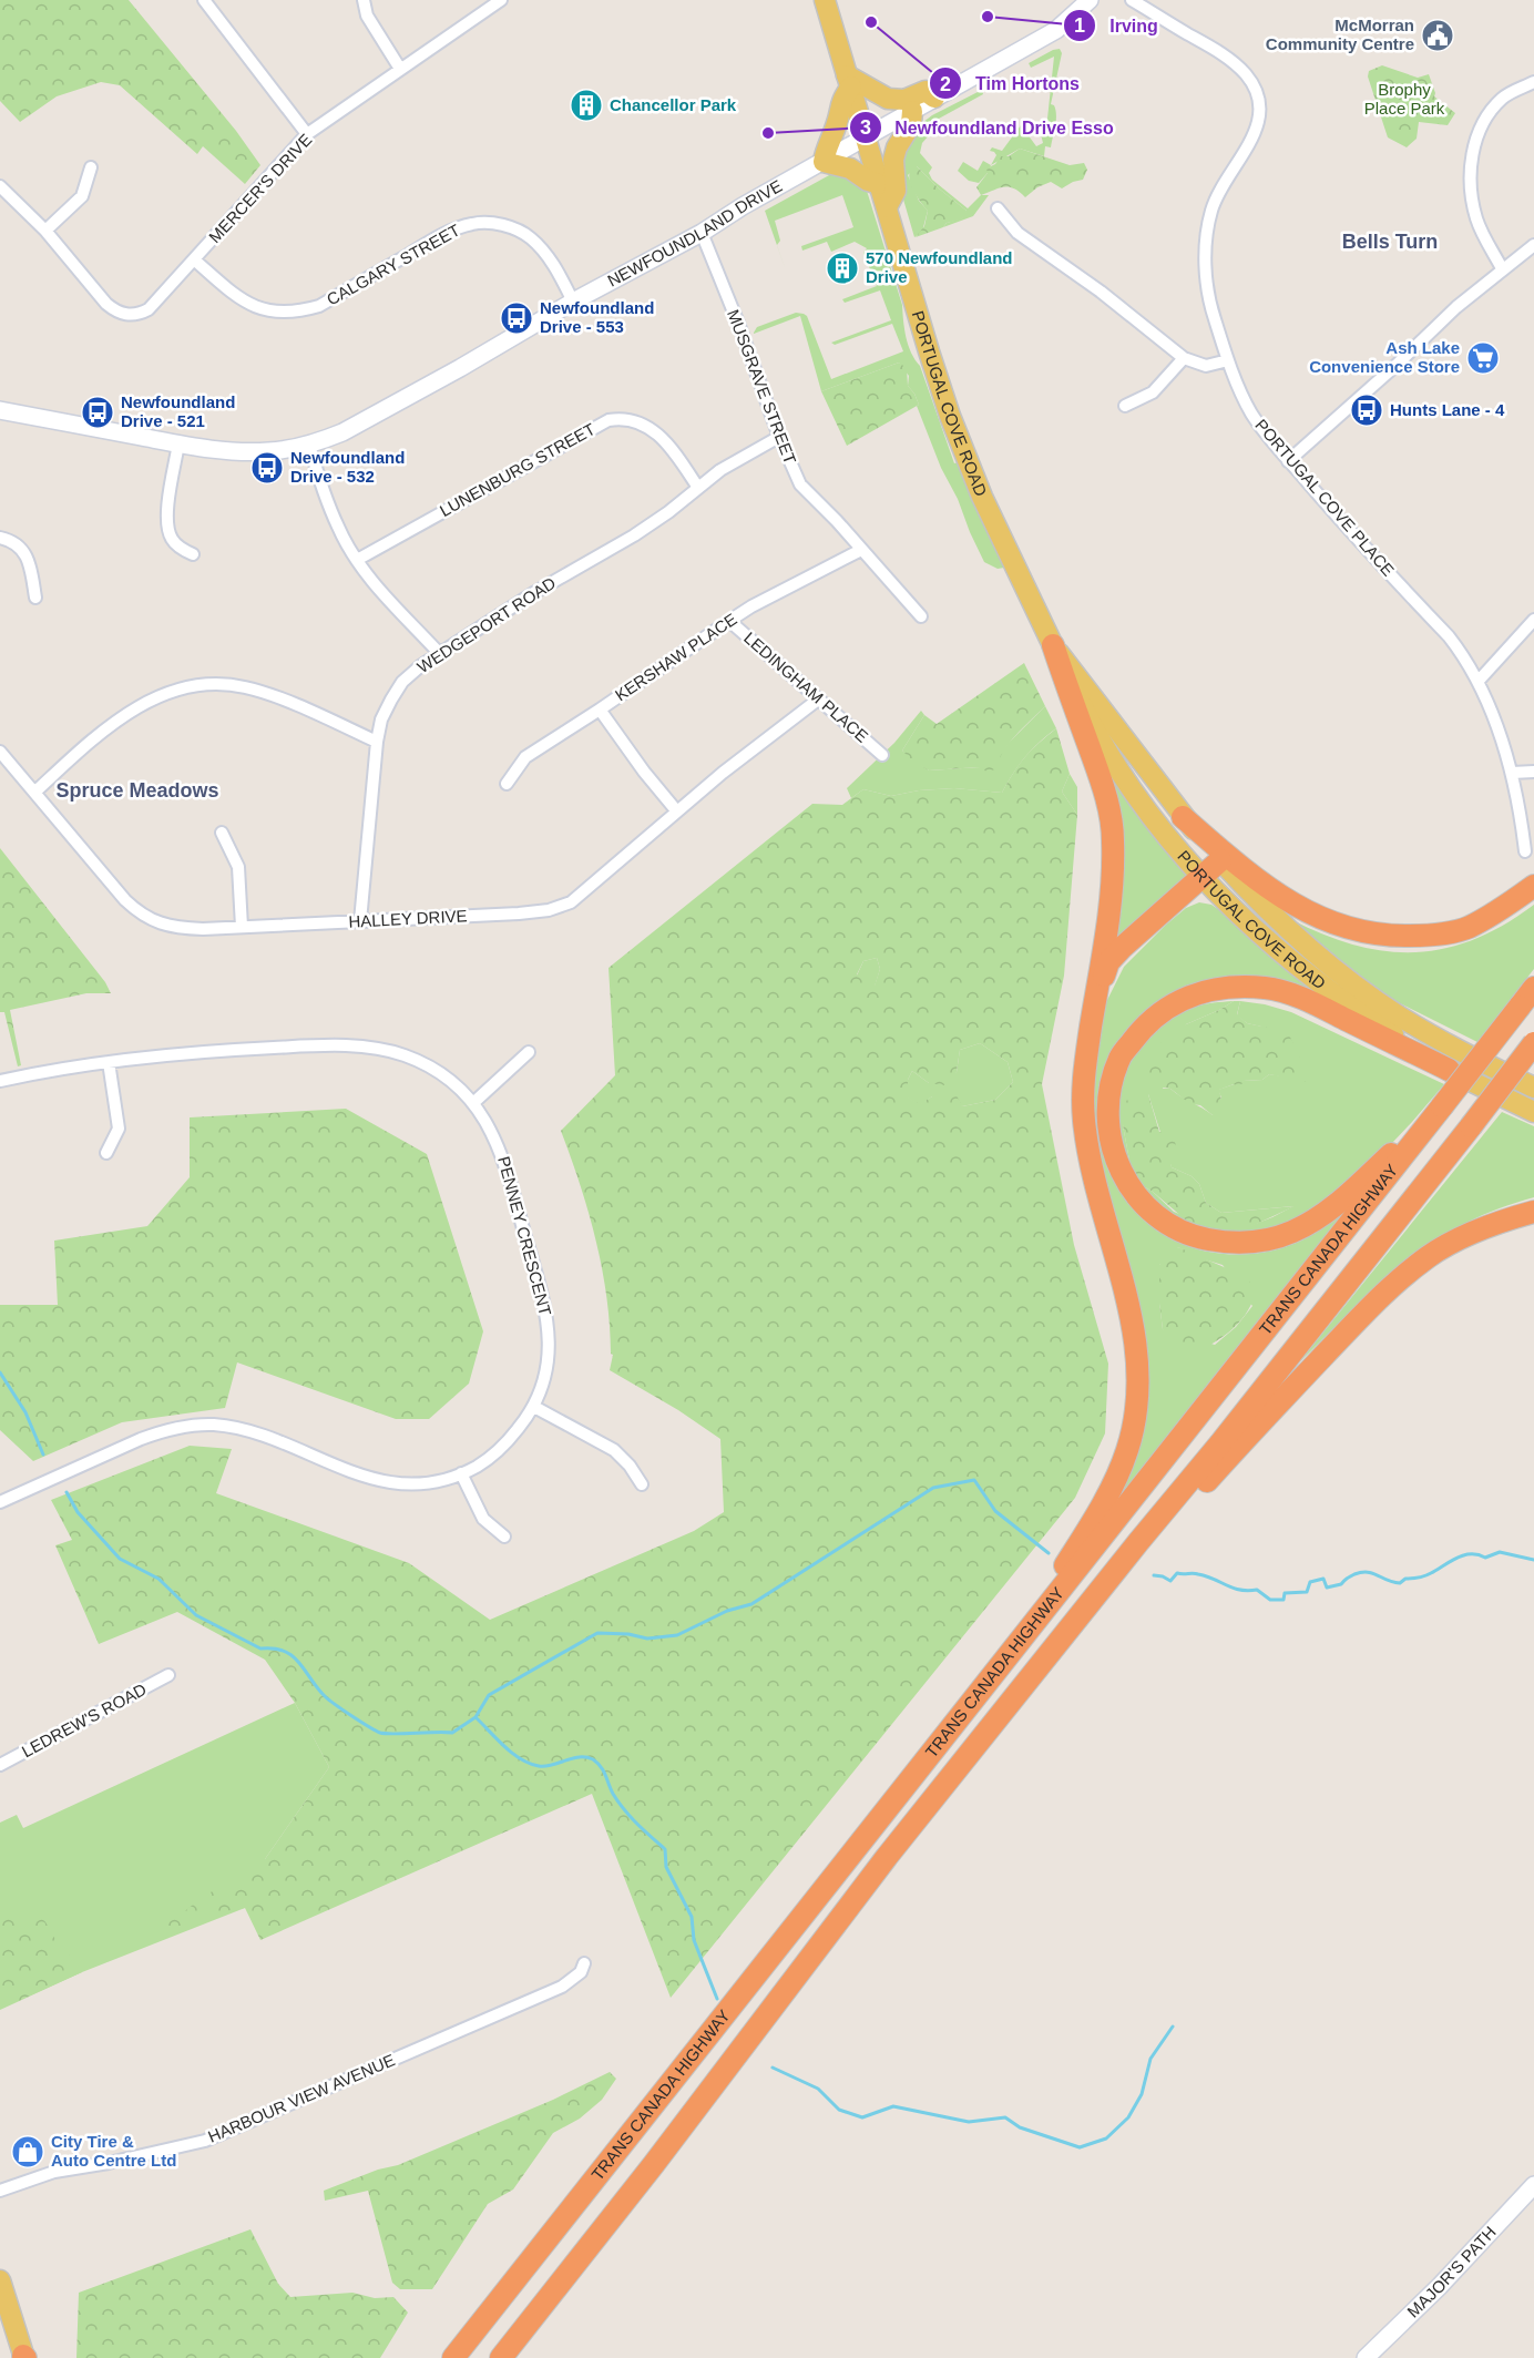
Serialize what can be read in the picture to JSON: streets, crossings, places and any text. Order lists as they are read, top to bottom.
{
  "streets": {
    "highway": ["TRANS CANADA HIGHWAY"],
    "main road": ["PORTUGAL COVE ROAD"],
    "street": [
      "MERCER'S DRIVE",
      "NEWFOUNDLAND DRIVE",
      "CALGARY STREET",
      "MUSGRAVE STREET",
      "LUNENBURG STREET",
      "PORTUGAL COVE PLACE",
      "WEDGEPORT ROAD",
      "KERSHAW PLACE",
      "LEDINGHAM PLACE",
      "HALLEY DRIVE",
      "PENNEY CRESCENT",
      "LEDREW'S ROAD",
      "HARBOUR VIEW AVENUE",
      "MAJOR'S PATH"
    ]
  },
  "crossings": [
    ["MERCER'S DRIVE", "CALGARY STREET"],
    ["NEWFOUNDLAND DRIVE", "CALGARY STREET"],
    ["NEWFOUNDLAND DRIVE", "MUSGRAVE STREET"],
    ["NEWFOUNDLAND DRIVE", "PORTUGAL COVE ROAD"],
    ["MUSGRAVE STREET", "WEDGEPORT ROAD"],
    ["MUSGRAVE STREET", "KERSHAW PLACE"],
    ["LUNENBURG STREET", "WEDGEPORT ROAD"],
    ["WEDGEPORT ROAD", "HALLEY DRIVE"],
    ["KERSHAW PLACE", "LEDINGHAM PLACE"],
    ["LEDINGHAM PLACE", "HALLEY DRIVE"]
  ],
  "districts": ["Bells Turn", "Spruce Meadows"],
  "parks": ["Brophy Place Park"],
  "places": {
    "other": ["Irving", "Tim Hortons", "Newfoundland Drive Esso"],
    "public building": ["McMorran Community Centre"],
    "building": ["Chancellor Park", "570 Newfoundland Drive"],
    "bus stop": [
      "Newfoundland Drive - 553",
      "Hunts Lane - 4",
      "Newfoundland Drive - 521",
      "Newfoundland Drive - 532"
    ],
    "supermarket": ["Ash Lake Convenience Store"],
    "shop": ["City Tire & Auto Centre Ltd"]
  }
}
